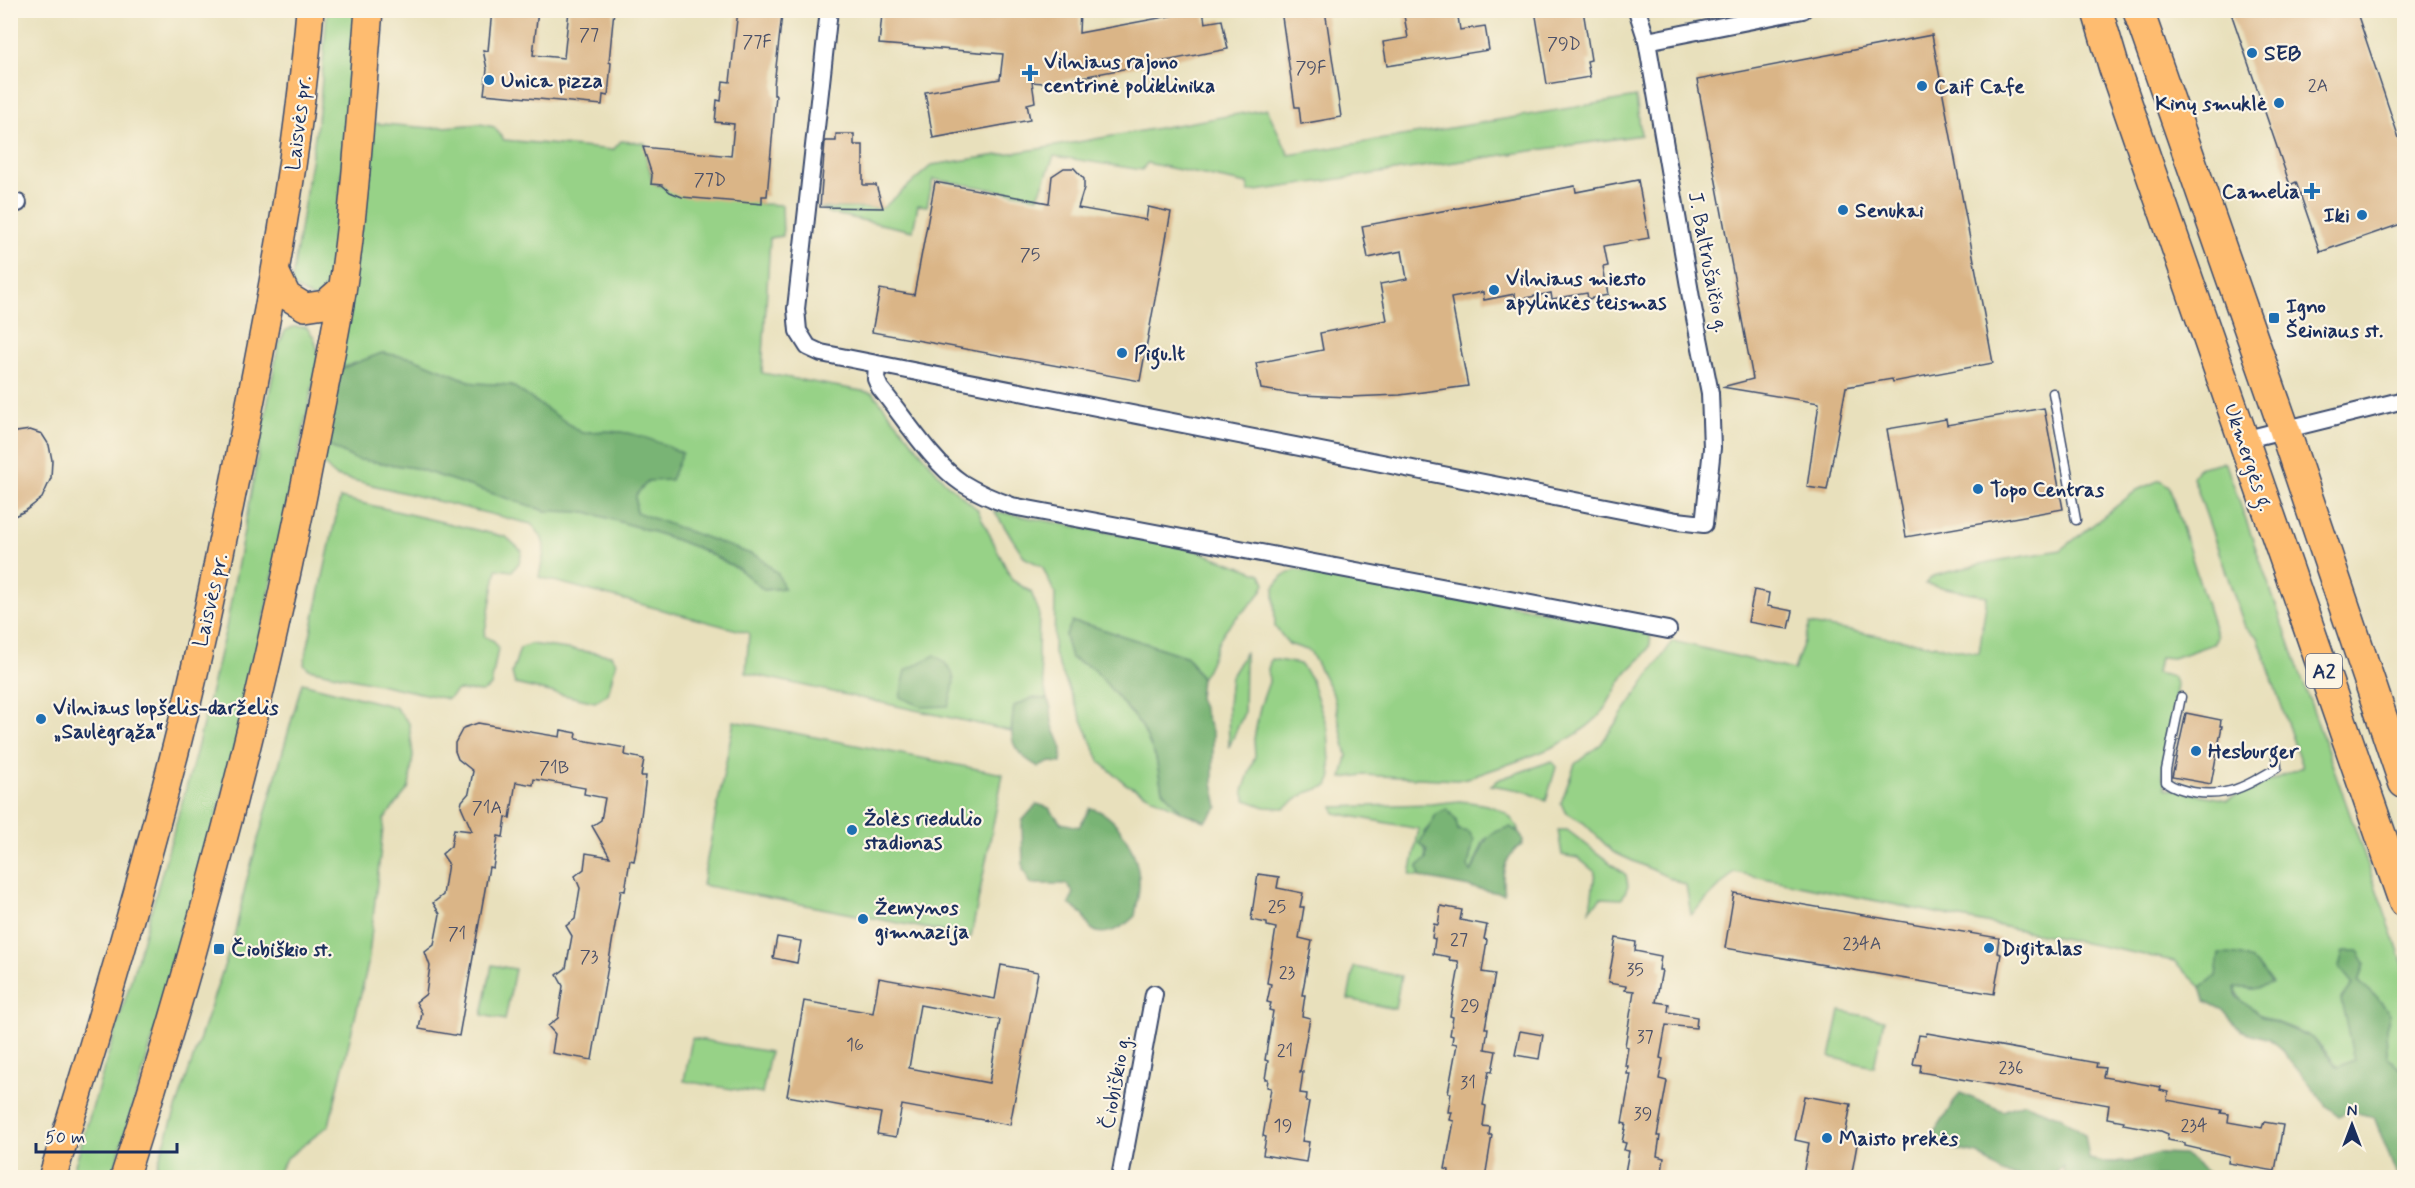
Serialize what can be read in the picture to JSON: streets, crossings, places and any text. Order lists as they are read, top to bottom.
{
  "streets": {
    "highway": ["Ukmergės g.", "A2"],
    "main road": ["Laisvės pr."],
    "street": ["J. Baltrušaičio g.", "Čiobiškio g."]
  },
  "places": {
    "other": [
      "SEB",
      "Unica pizza",
      "Caif Cafe",
      "Kinų smuklė",
      "Senukai",
      "Iki",
      "Vilniaus miesto apylinkės teismas",
      "Pigu.lt",
      "Topo Centras",
      "Vilniaus lopšelis-darželis „Saulėgrąža“",
      "Hesburger",
      "Žolės riedulio stadionas",
      "Žemynos gimnazija",
      "Digitalas",
      "Maisto prekės"
    ],
    "health": ["Vilniaus rajono centrinė poliklinika", "Camelia"],
    "transit": ["Igno Šeiniaus st.", "Čiobiškio st."]
  },
  "house_numbers": [
    "77",
    "77F",
    "79D",
    "79F",
    "2A",
    "77D",
    "75",
    "71B",
    "71A",
    "25",
    "71",
    "27",
    "234A",
    "73",
    "35",
    "23",
    "29",
    "37",
    "16",
    "21",
    "236",
    "31",
    "39",
    "19",
    "234"
  ],
  "scale_bar": "50 m",
  "north": "top"
}
